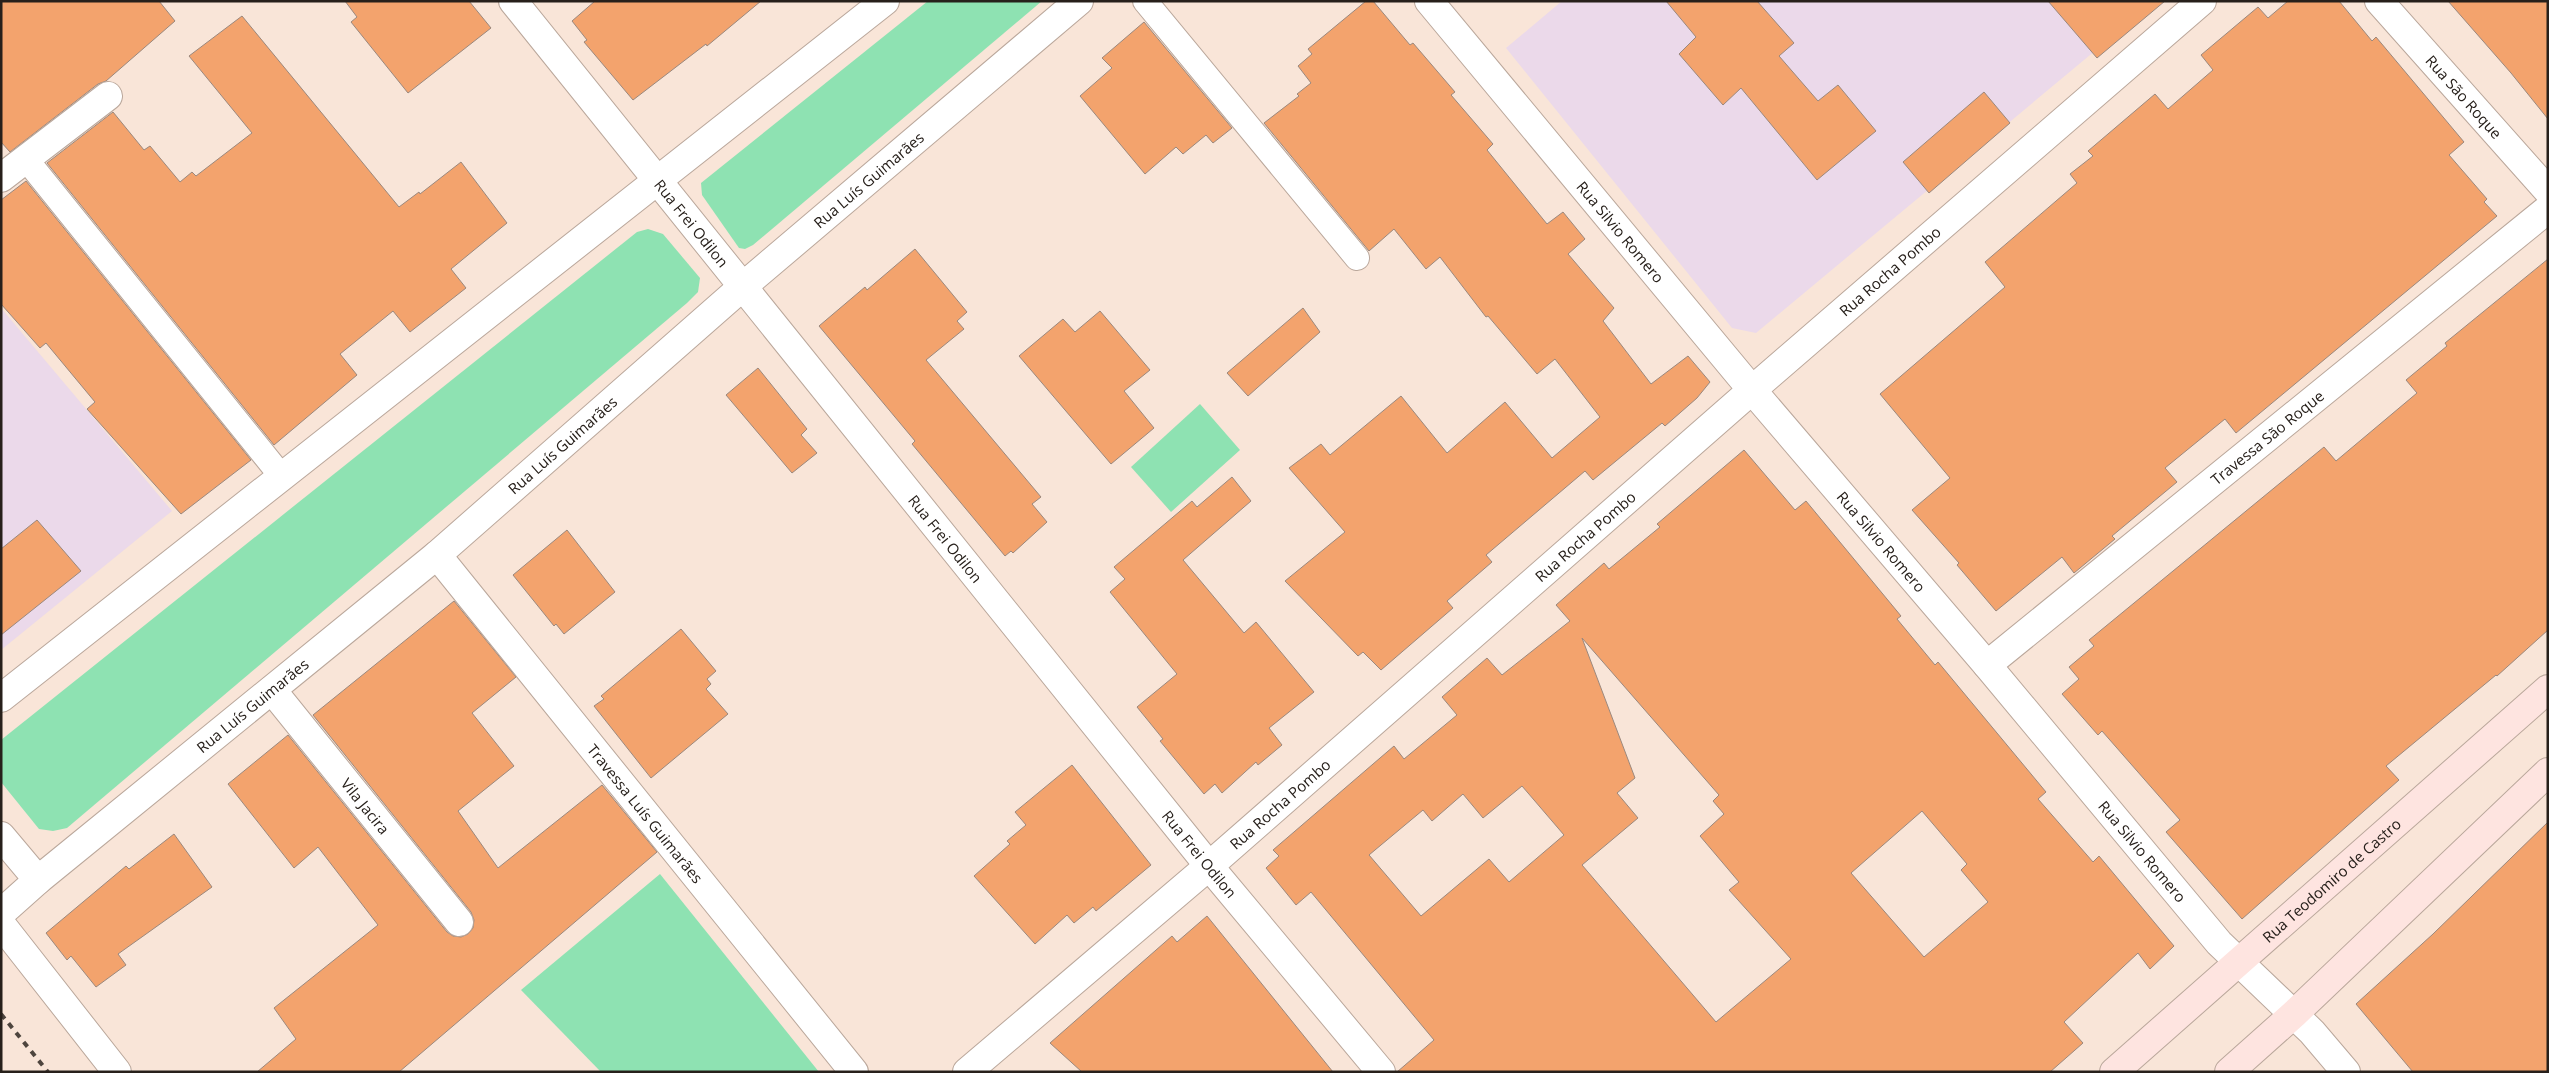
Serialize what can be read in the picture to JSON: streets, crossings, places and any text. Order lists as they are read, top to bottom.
{
  "streets": {
    "street": [
      "Rua São Roque",
      "Rua Luís Guimarães",
      "Rua Frei Odilon",
      "Rua Silvio Romero",
      "Rua Rocha Pombo",
      "Travessa São Roque",
      "Vila Jacira",
      "Travessa Luís Guimarães",
      "Rua Teodomiro de Castro"
    ]
  },
  "crossings": [
    ["Rua Luís Guimarães", "Rua Frei Odilon"],
    ["Rua Luís Guimarães", "Vila Jacira"],
    ["Rua Luís Guimarães", "Travessa Luís Guimarães"],
    ["Rua Frei Odilon", "Rua Rocha Pombo"],
    ["Rua Silvio Romero", "Rua Rocha Pombo"],
    ["Rua Silvio Romero", "Travessa São Roque"],
    ["Rua Silvio Romero", "Rua Teodomiro de Castro"]
  ]
}
